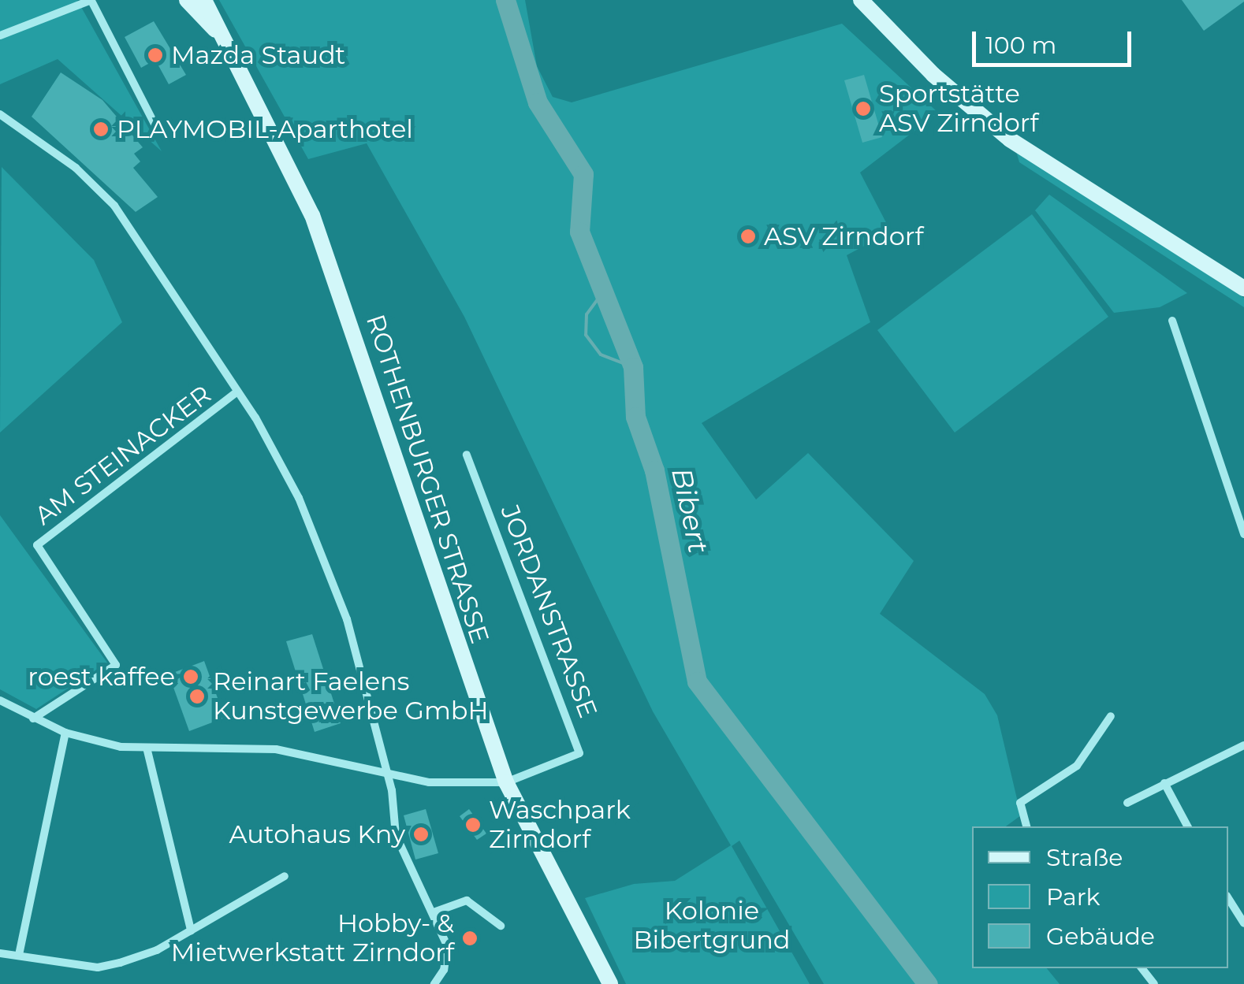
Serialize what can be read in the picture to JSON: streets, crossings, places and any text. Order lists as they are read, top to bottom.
{
  "streets": {
    "main road": ["ROTHENBURGER STRASSE"],
    "street": ["AM STEINACKER", "JORDANSTRASSE"]
  },
  "crossings": [
    ["ROTHENBURGER STRASSE", "JORDANSTRASSE"]
  ],
  "water": ["Bibert"],
  "parks": ["Kolonie Bibertgrund"],
  "places": [
    "Mazda Staudt",
    "Sportstätte ASV Zirndorf",
    "PLAYMOBIL-Aparthotel",
    "ASV Zirndorf",
    "roest kaffee",
    "Reinart Faelens Kunstgewerbe GmbH",
    "Waschpark Zirndorf",
    "Autohaus Kny",
    "Hobby- & Mietwerkstatt Zirndorf"
  ],
  "legend": ["Straße", "Park", "Gebäude"],
  "scale_bar": "100 m"
}
